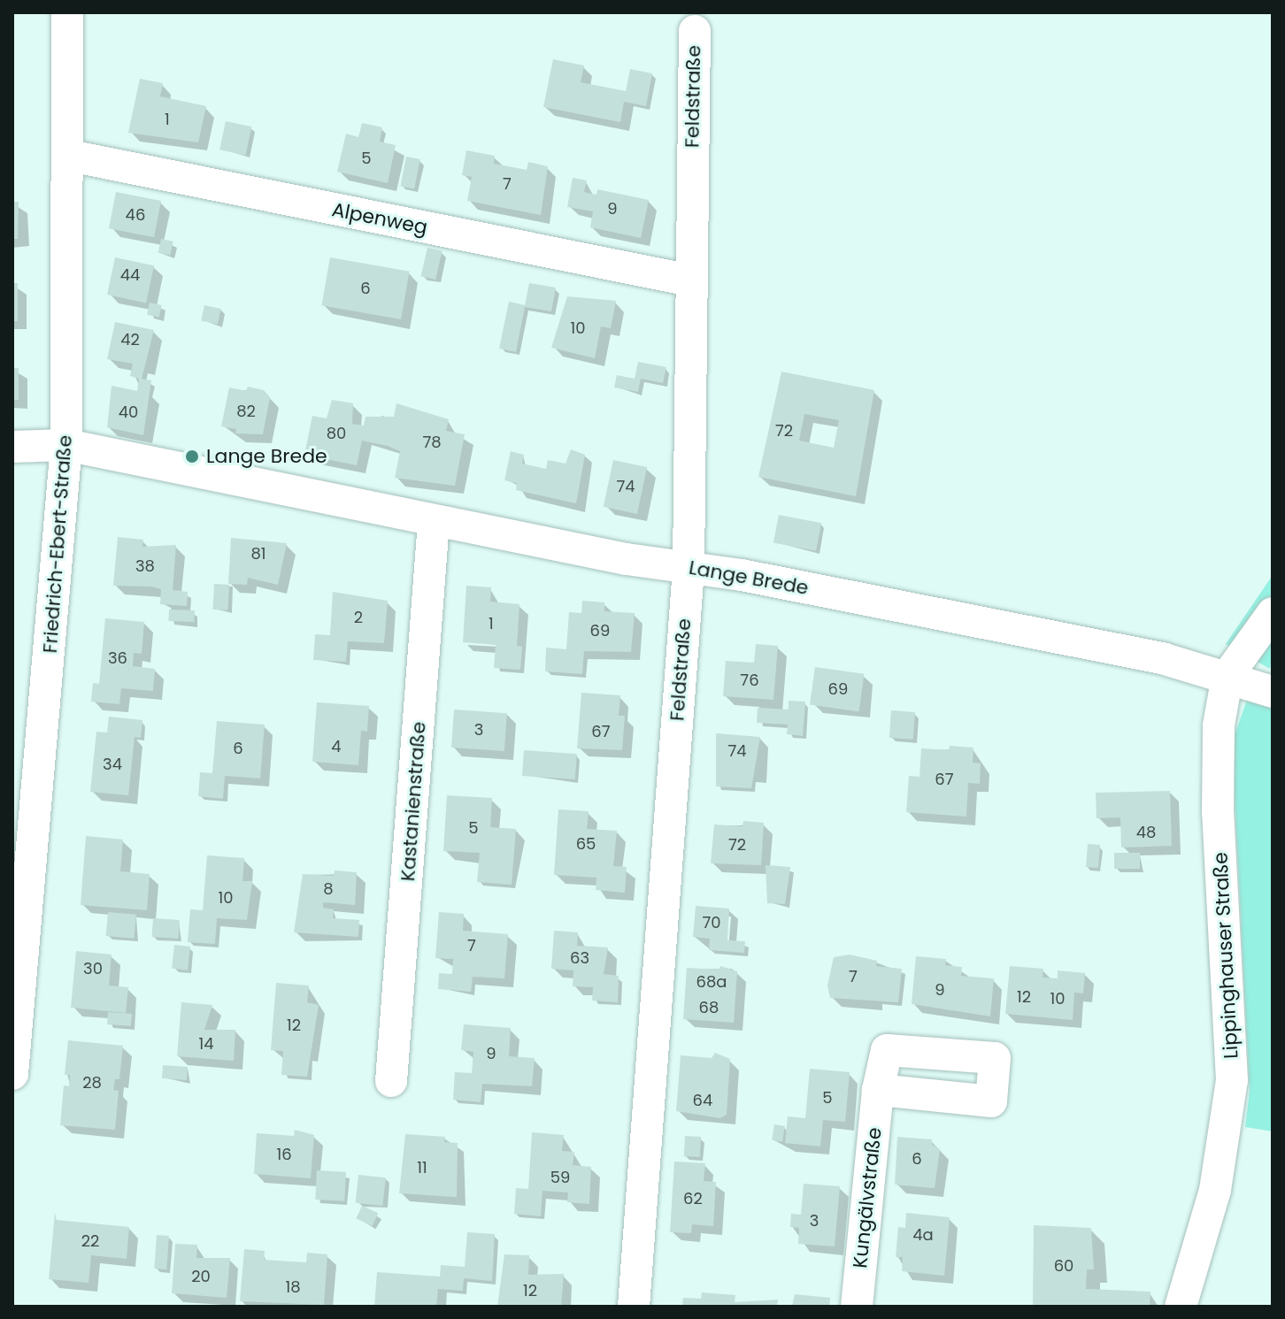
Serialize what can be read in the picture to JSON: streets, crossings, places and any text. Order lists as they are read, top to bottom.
{
  "streets": {
    "street": [
      "Feldstraße",
      "Alpenweg",
      "Friedrich-Ebert-Straße",
      "Lange Brede",
      "Kastanienstraße",
      "Lippinghauser Straße",
      "Kungälvstraße"
    ]
  },
  "crossings": [
    ["Feldstraße", "Alpenweg"],
    ["Feldstraße", "Lange Brede"],
    ["Alpenweg", "Friedrich-Ebert-Straße"],
    ["Friedrich-Ebert-Straße", "Lange Brede"],
    ["Lange Brede", "Kastanienstraße"],
    ["Lange Brede", "Lippinghauser Straße"]
  ],
  "places": ["Lange Brede"],
  "house_numbers": [
    "1",
    "5",
    "7",
    "9",
    "46",
    "44",
    "6",
    "10",
    "42",
    "82",
    "40",
    "72",
    "80",
    "78",
    "74",
    "81",
    "38",
    "2",
    "1",
    "69",
    "36",
    "76",
    "69",
    "3",
    "67",
    "4",
    "6",
    "74",
    "34",
    "67",
    "5",
    "48",
    "65",
    "72",
    "8",
    "10",
    "70",
    "7",
    "63",
    "30",
    "7",
    "68a",
    "9",
    "12",
    "10",
    "68",
    "12",
    "14",
    "9",
    "28",
    "5",
    "64",
    "16",
    "6",
    "11",
    "59",
    "62",
    "3",
    "4a",
    "22",
    "60",
    "20",
    "18",
    "12"
  ]
}
